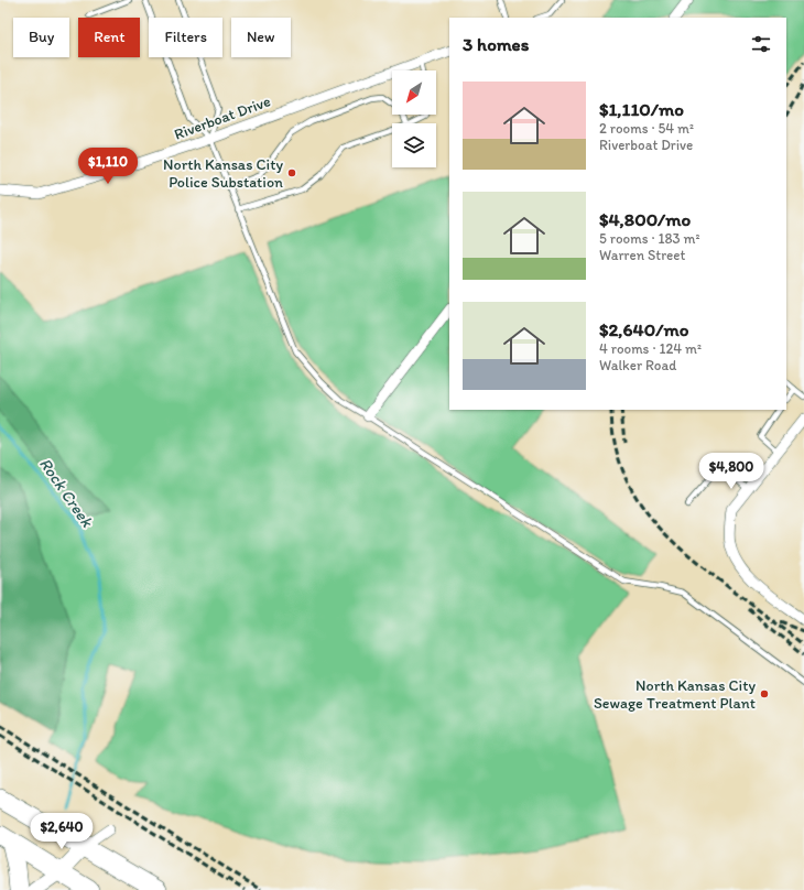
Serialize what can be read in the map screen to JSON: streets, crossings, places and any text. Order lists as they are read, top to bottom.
{
  "streets": {
    "street": ["Riverboat Drive"]
  },
  "water": ["Rock Creek"],
  "places": ["North Kansas City Police Substation", "North Kansas City Sewage Treatment Plant"],
  "north": "bottom left",
  "page": {
    "chip": [
      "Buy",
      "Rent",
      "Filters",
      "New"
    ],
    "heading": "3 homes",
    "list": [
      {
        "name": "$1,110/mo",
        "note": "2 rooms · 54 m² · Riverboat Drive"
      },
      {
        "name": "$4,800/mo",
        "note": "5 rooms · 183 m² · Warren Street"
      },
      {
        "name": "$2,640/mo",
        "note": "4 rooms · 124 m² · Walker Road"
      }
    ],
    "price": ["$1,110", "$4,800", "$2,640"]
  }
}
